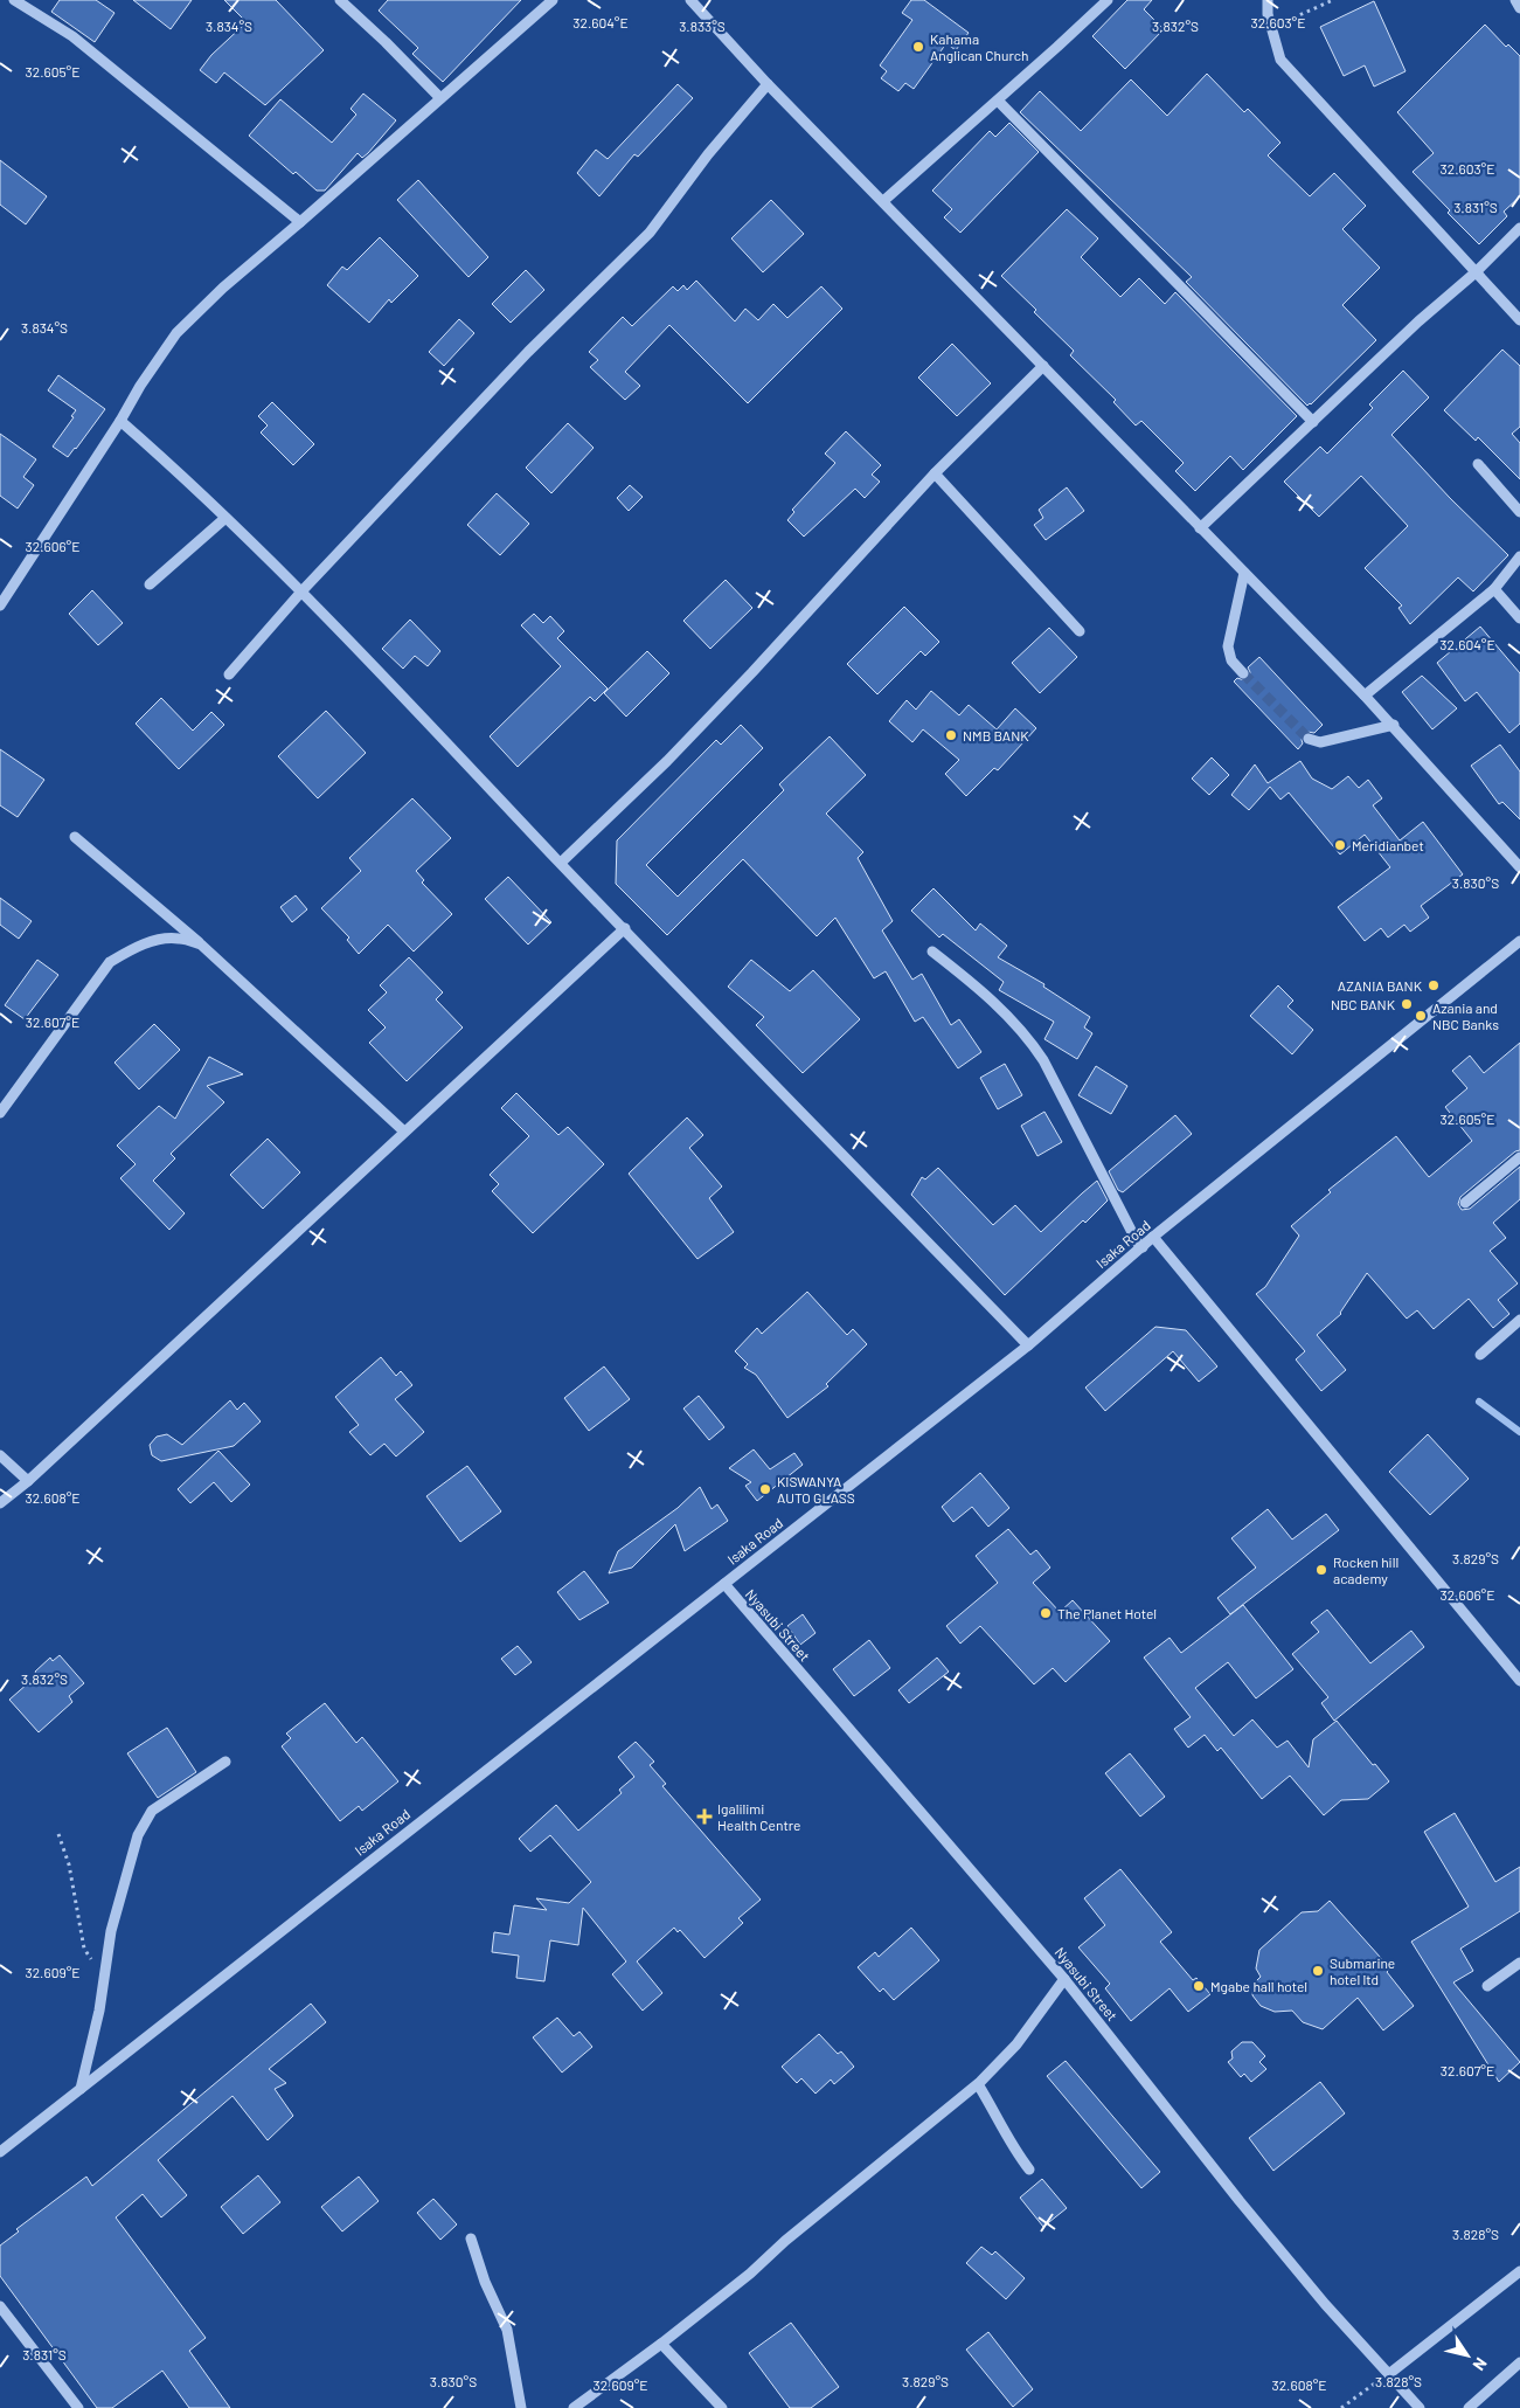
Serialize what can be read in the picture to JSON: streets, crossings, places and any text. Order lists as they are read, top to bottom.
{
  "streets": {
    "street": ["Isaka Road", "Nyasubi Street"]
  },
  "crossings": [
    ["Isaka Road", "Nyasubi Street"]
  ],
  "places": {
    "other": [
      "Kahama Anglican Church",
      "NMB BANK",
      "Meridianbet",
      "AZANIA BANK",
      "NBC BANK",
      "Azania and NBC Banks",
      "KISWANYA AUTO GLASS",
      "Rocken hill academy",
      "The Planet Hotel",
      "Submarine hotel ltd",
      "Mgabe hall hotel"
    ],
    "health": ["Igalilimi Health Centre"]
  },
  "north": "bottom right",
  "coordinates": [
    "32.604°E",
    "32.603°E",
    "3.834°S",
    "3.833°S",
    "3.832°S",
    "32.605°E",
    "3.831°S",
    "32.606°E",
    "3.830°S",
    "32.607°E",
    "32.608°E",
    "3.829°S",
    "32.609°E",
    "3.828°S"
  ]
}
